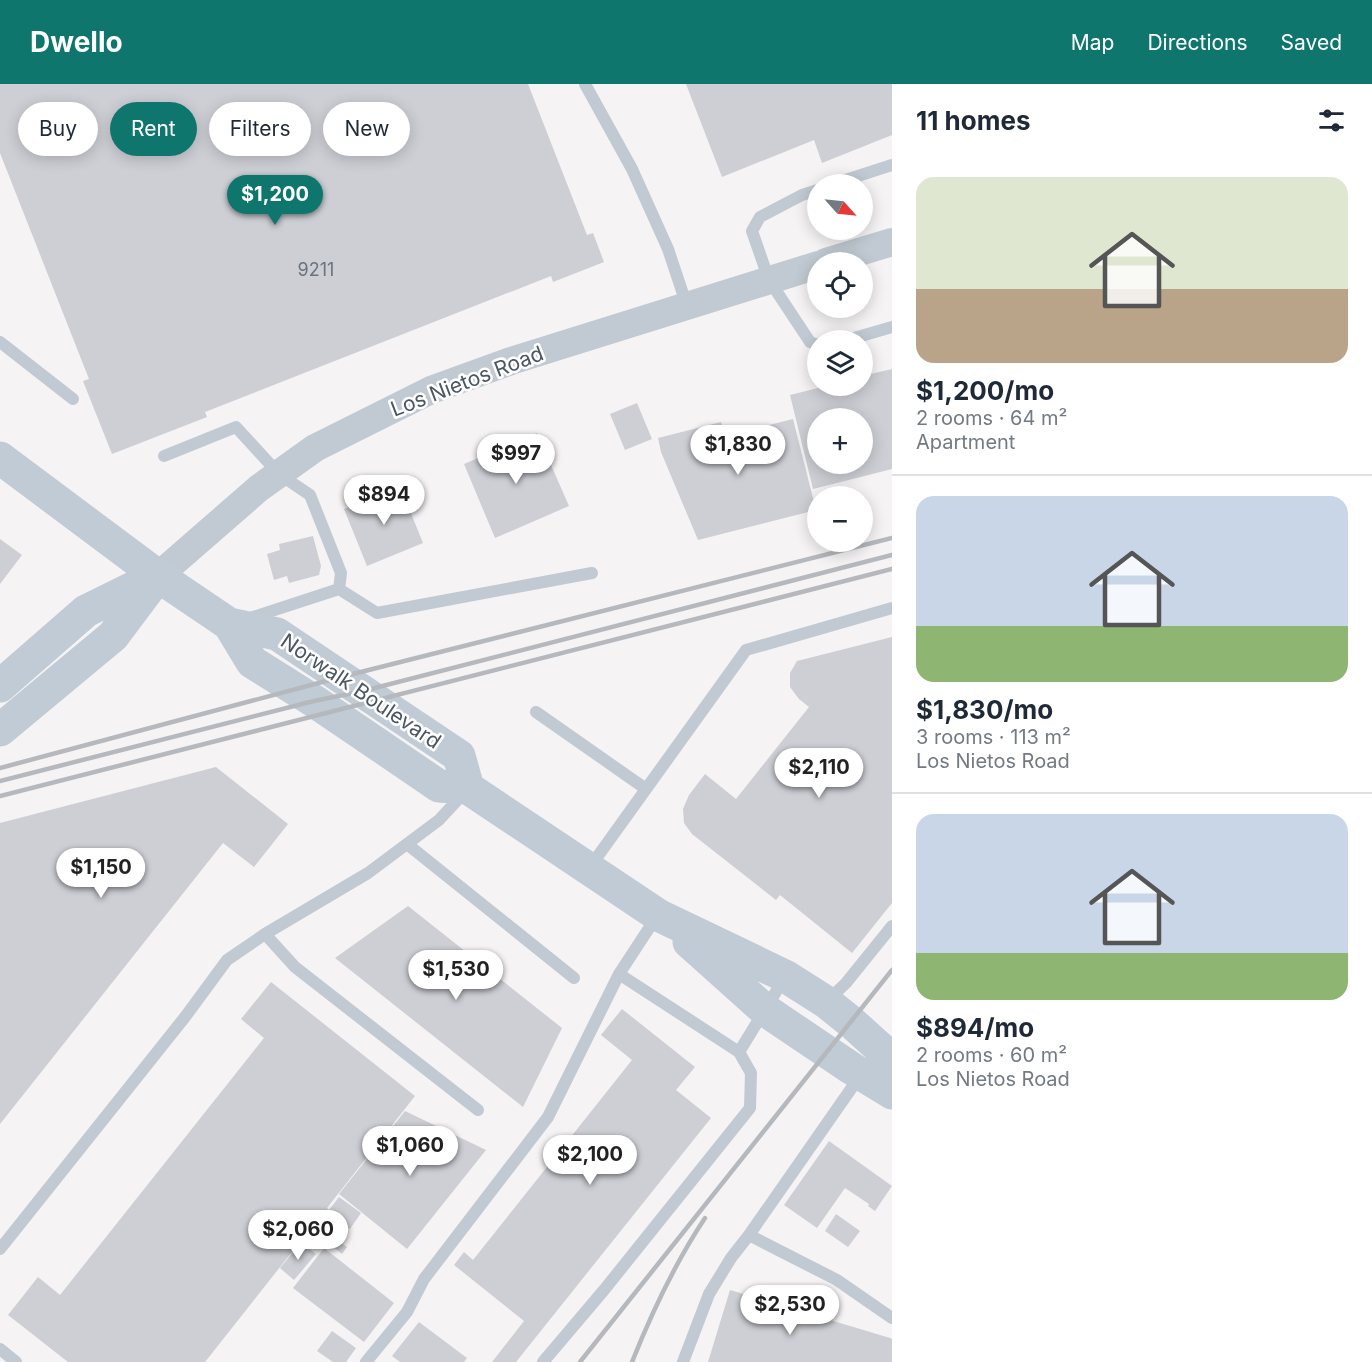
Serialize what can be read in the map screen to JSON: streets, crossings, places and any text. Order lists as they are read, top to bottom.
{
  "streets": {
    "main road": ["Los Nietos Road", "Norwalk Boulevard"]
  },
  "crossings": [
    ["Los Nietos Road", "Norwalk Boulevard"]
  ],
  "house_numbers": ["9211"],
  "north": "bottom right",
  "page": {
    "header": "Dwello",
    "nav": ["Map", "Directions", "Saved"],
    "heading": "11 homes",
    "chip": [
      "Buy",
      "Rent",
      "Filters",
      "New"
    ],
    "list": [
      {
        "name": "$1,200/mo",
        "note": "2 rooms · 64 m² · Apartment"
      },
      {
        "name": "$1,830/mo",
        "note": "3 rooms · 113 m² · Los Nietos Road"
      },
      {
        "name": "$894/mo",
        "note": "2 rooms · 60 m² · Los Nietos Road"
      }
    ],
    "map_buttons": ["+", "−"],
    "price": [
      "$1,200",
      "$1,830",
      "$997",
      "$894",
      "$2,110",
      "$1,150",
      "$1,530",
      "$1,060",
      "$2,100",
      "$2,060",
      "$2,530"
    ]
  }
}
